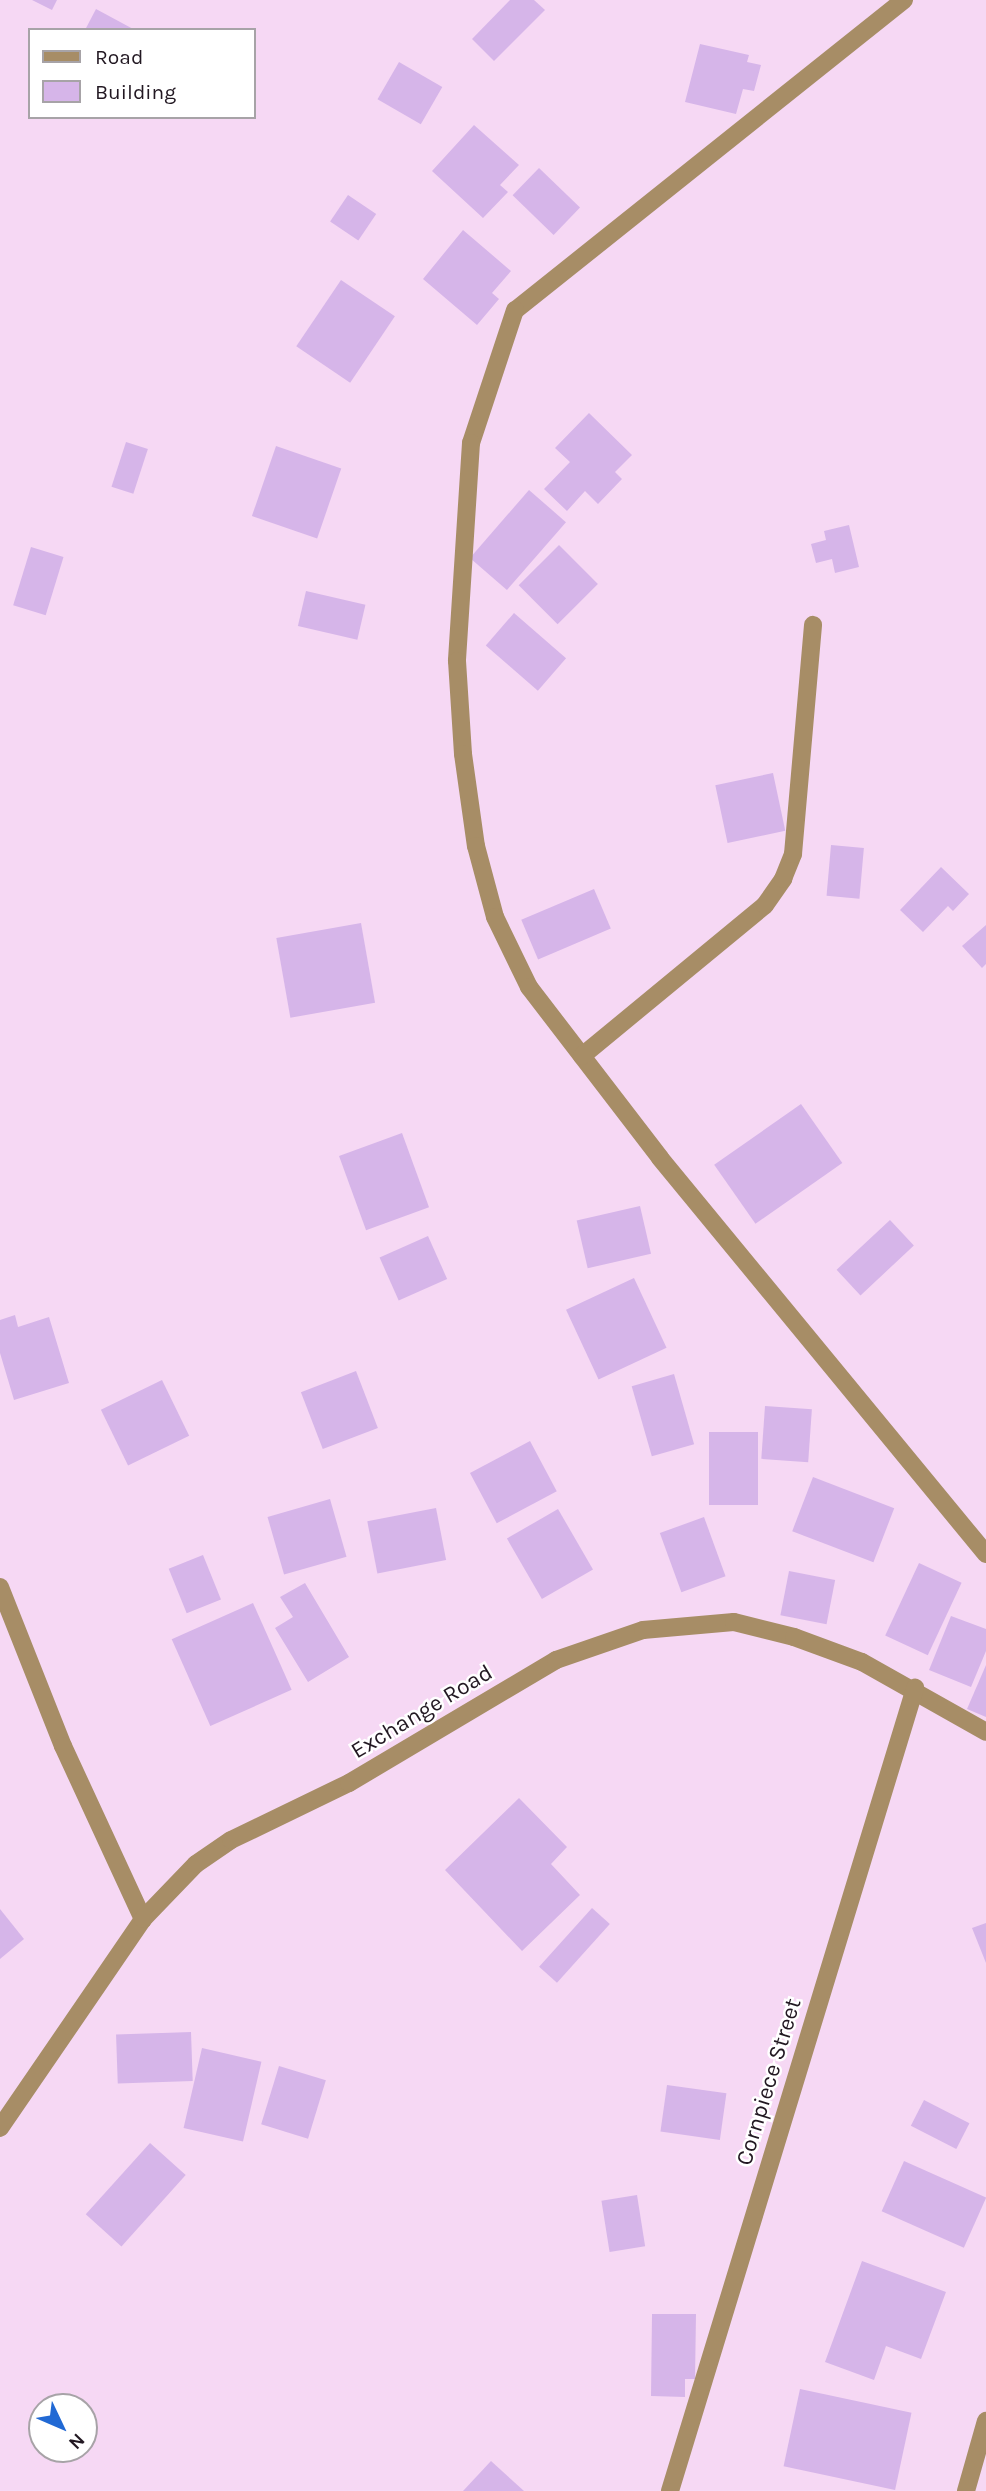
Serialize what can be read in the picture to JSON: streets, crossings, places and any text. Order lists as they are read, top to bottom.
{
  "streets": {
    "street": ["Exchange Road", "Cornpiece Street"]
  },
  "crossings": [
    ["Exchange Road", "Cornpiece Street"]
  ],
  "legend": ["Road", "Building"],
  "north": "bottom right"
}
